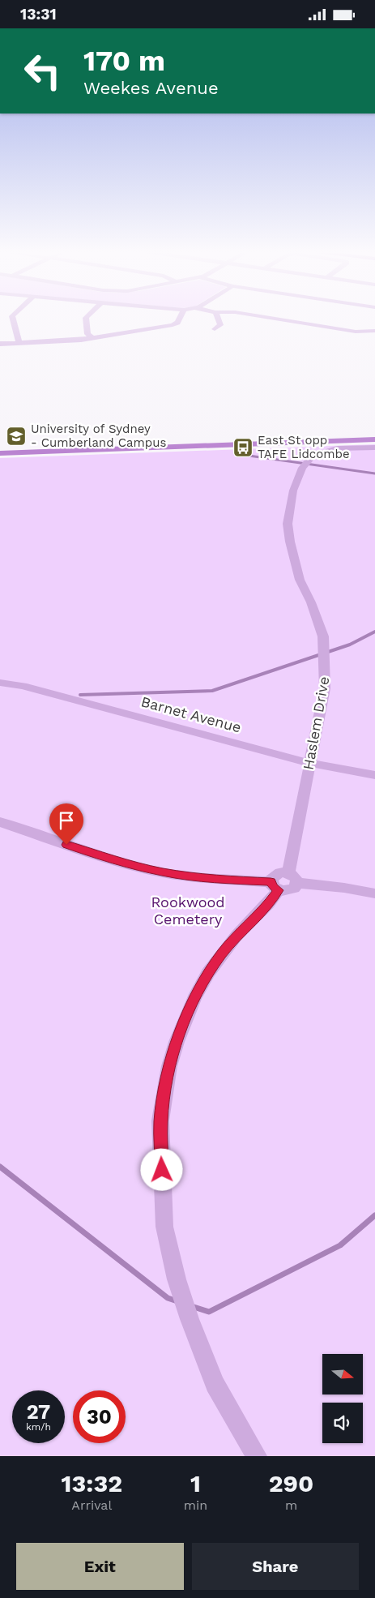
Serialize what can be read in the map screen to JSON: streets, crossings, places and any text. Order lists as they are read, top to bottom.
{
  "streets": {
    "street": ["Barnet Avenue", "Haslem Drive"]
  },
  "crossings": [
    ["Barnet Avenue", "Haslem Drive"]
  ],
  "parks": ["Rookwood Cemetery"],
  "places": {
    "school or university": ["University of Sydney - Cumberland Campus"],
    "bus stop": ["East St opp TAFE Lidcombe"]
  },
  "north": "right",
  "page": {
    "status": "13:31",
    "turn": ["170 m", "Weekes Avenue"],
    "speed": "27 km/h",
    "limit": "30",
    "eta": [
      "13:32",
      "Arrival",
      "1",
      "min",
      "290",
      "m"
    ],
    "buttons": ["Exit", "Share"]
  }
}
